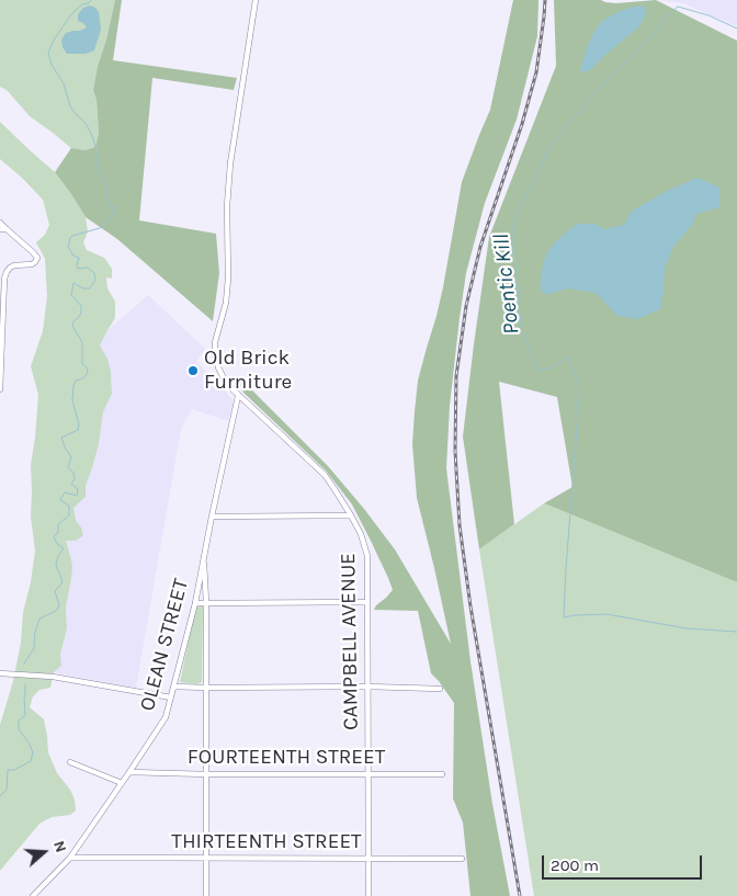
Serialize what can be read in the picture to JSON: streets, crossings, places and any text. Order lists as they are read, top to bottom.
{
  "streets": {
    "street": [
      "CAMPBELL AVENUE",
      "OLEAN STREET",
      "FOURTEENTH STREET",
      "THIRTEENTH STREET"
    ]
  },
  "crossings": [
    ["CAMPBELL AVENUE", "OLEAN STREET"],
    ["CAMPBELL AVENUE", "FOURTEENTH STREET"],
    ["CAMPBELL AVENUE", "THIRTEENTH STREET"],
    ["OLEAN STREET", "FOURTEENTH STREET"],
    ["OLEAN STREET", "THIRTEENTH STREET"]
  ],
  "water": ["Poentic Kill"],
  "places": ["Old Brick Furniture"],
  "scale_bar": "200 m",
  "north": "right"
}
